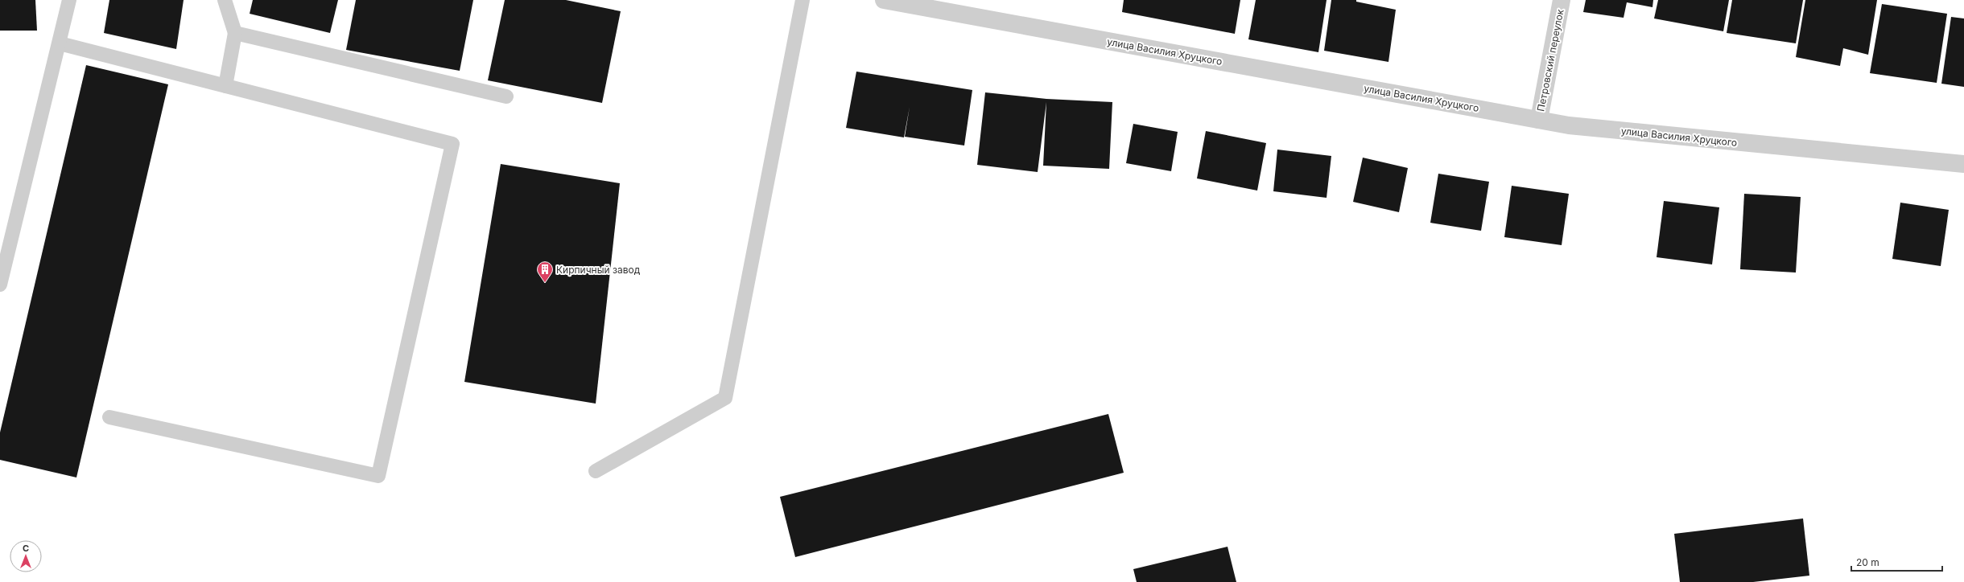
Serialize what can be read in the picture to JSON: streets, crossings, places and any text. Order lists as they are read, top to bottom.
{
  "streets": {
    "street": ["улица Василия Хруцкого", "Петровский переулок"]
  },
  "crossings": [
    ["улица Василия Хруцкого", "Петровский переулок"]
  ],
  "places": {
    "building": ["Кирпичный завод"]
  },
  "scale_bar": "20 m",
  "north": "top"
}
